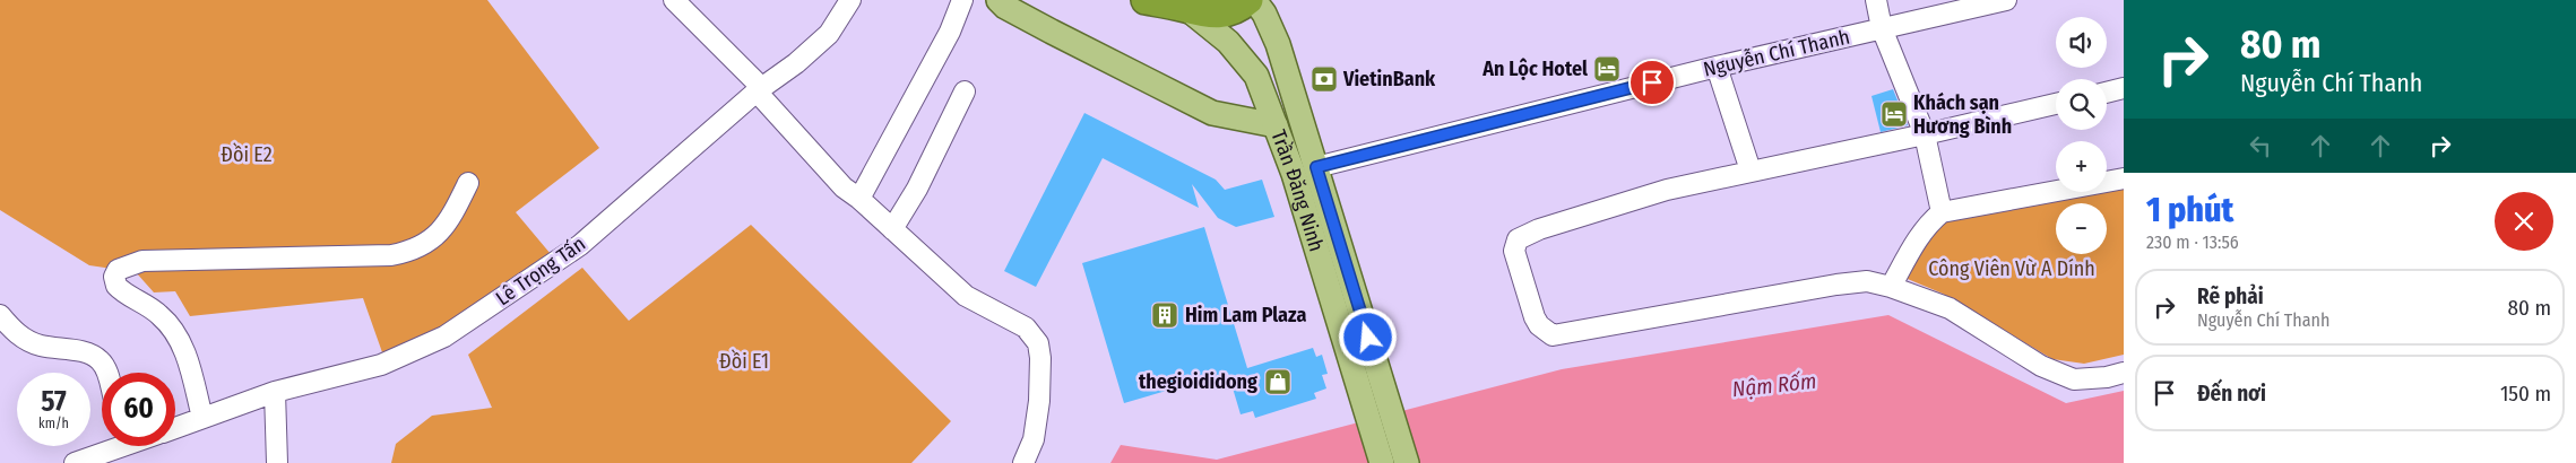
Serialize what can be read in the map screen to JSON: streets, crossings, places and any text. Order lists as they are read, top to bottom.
{
  "streets": {
    "main road": ["Trần Đăng Ninh"],
    "street": ["Nguyễn Chí Thanh", "Lê Trọng Tấn"]
  },
  "crossings": [
    ["Nguyễn Chí Thanh", "Trần Đăng Ninh"]
  ],
  "water": ["Nậm Rốm"],
  "parks": ["Đồi E2", "Công Viên Vừ A Dính", "Đồi E1"],
  "places": {
    "hotel": ["An Lộc Hotel", "Khách sạn Hương Bình"],
    "bank": ["VietinBank"],
    "building": ["Him Lam Plaza"],
    "shop": ["thegioididong"]
  },
  "page": {
    "turn": ["80 m", "Nguyễn Chí Thanh"],
    "map_buttons": ["+", "−"],
    "heading": ["1 phút", "230 m · 13:56"],
    "list": [
      {
        "name": "Rẽ phải",
        "note": "Nguyễn Chí Thanh",
        "value": "80 m"
      },
      {
        "name": "Đến nơi",
        "value": "150 m"
      }
    ],
    "speed": "57 km/h",
    "limit": "60"
  }
}
